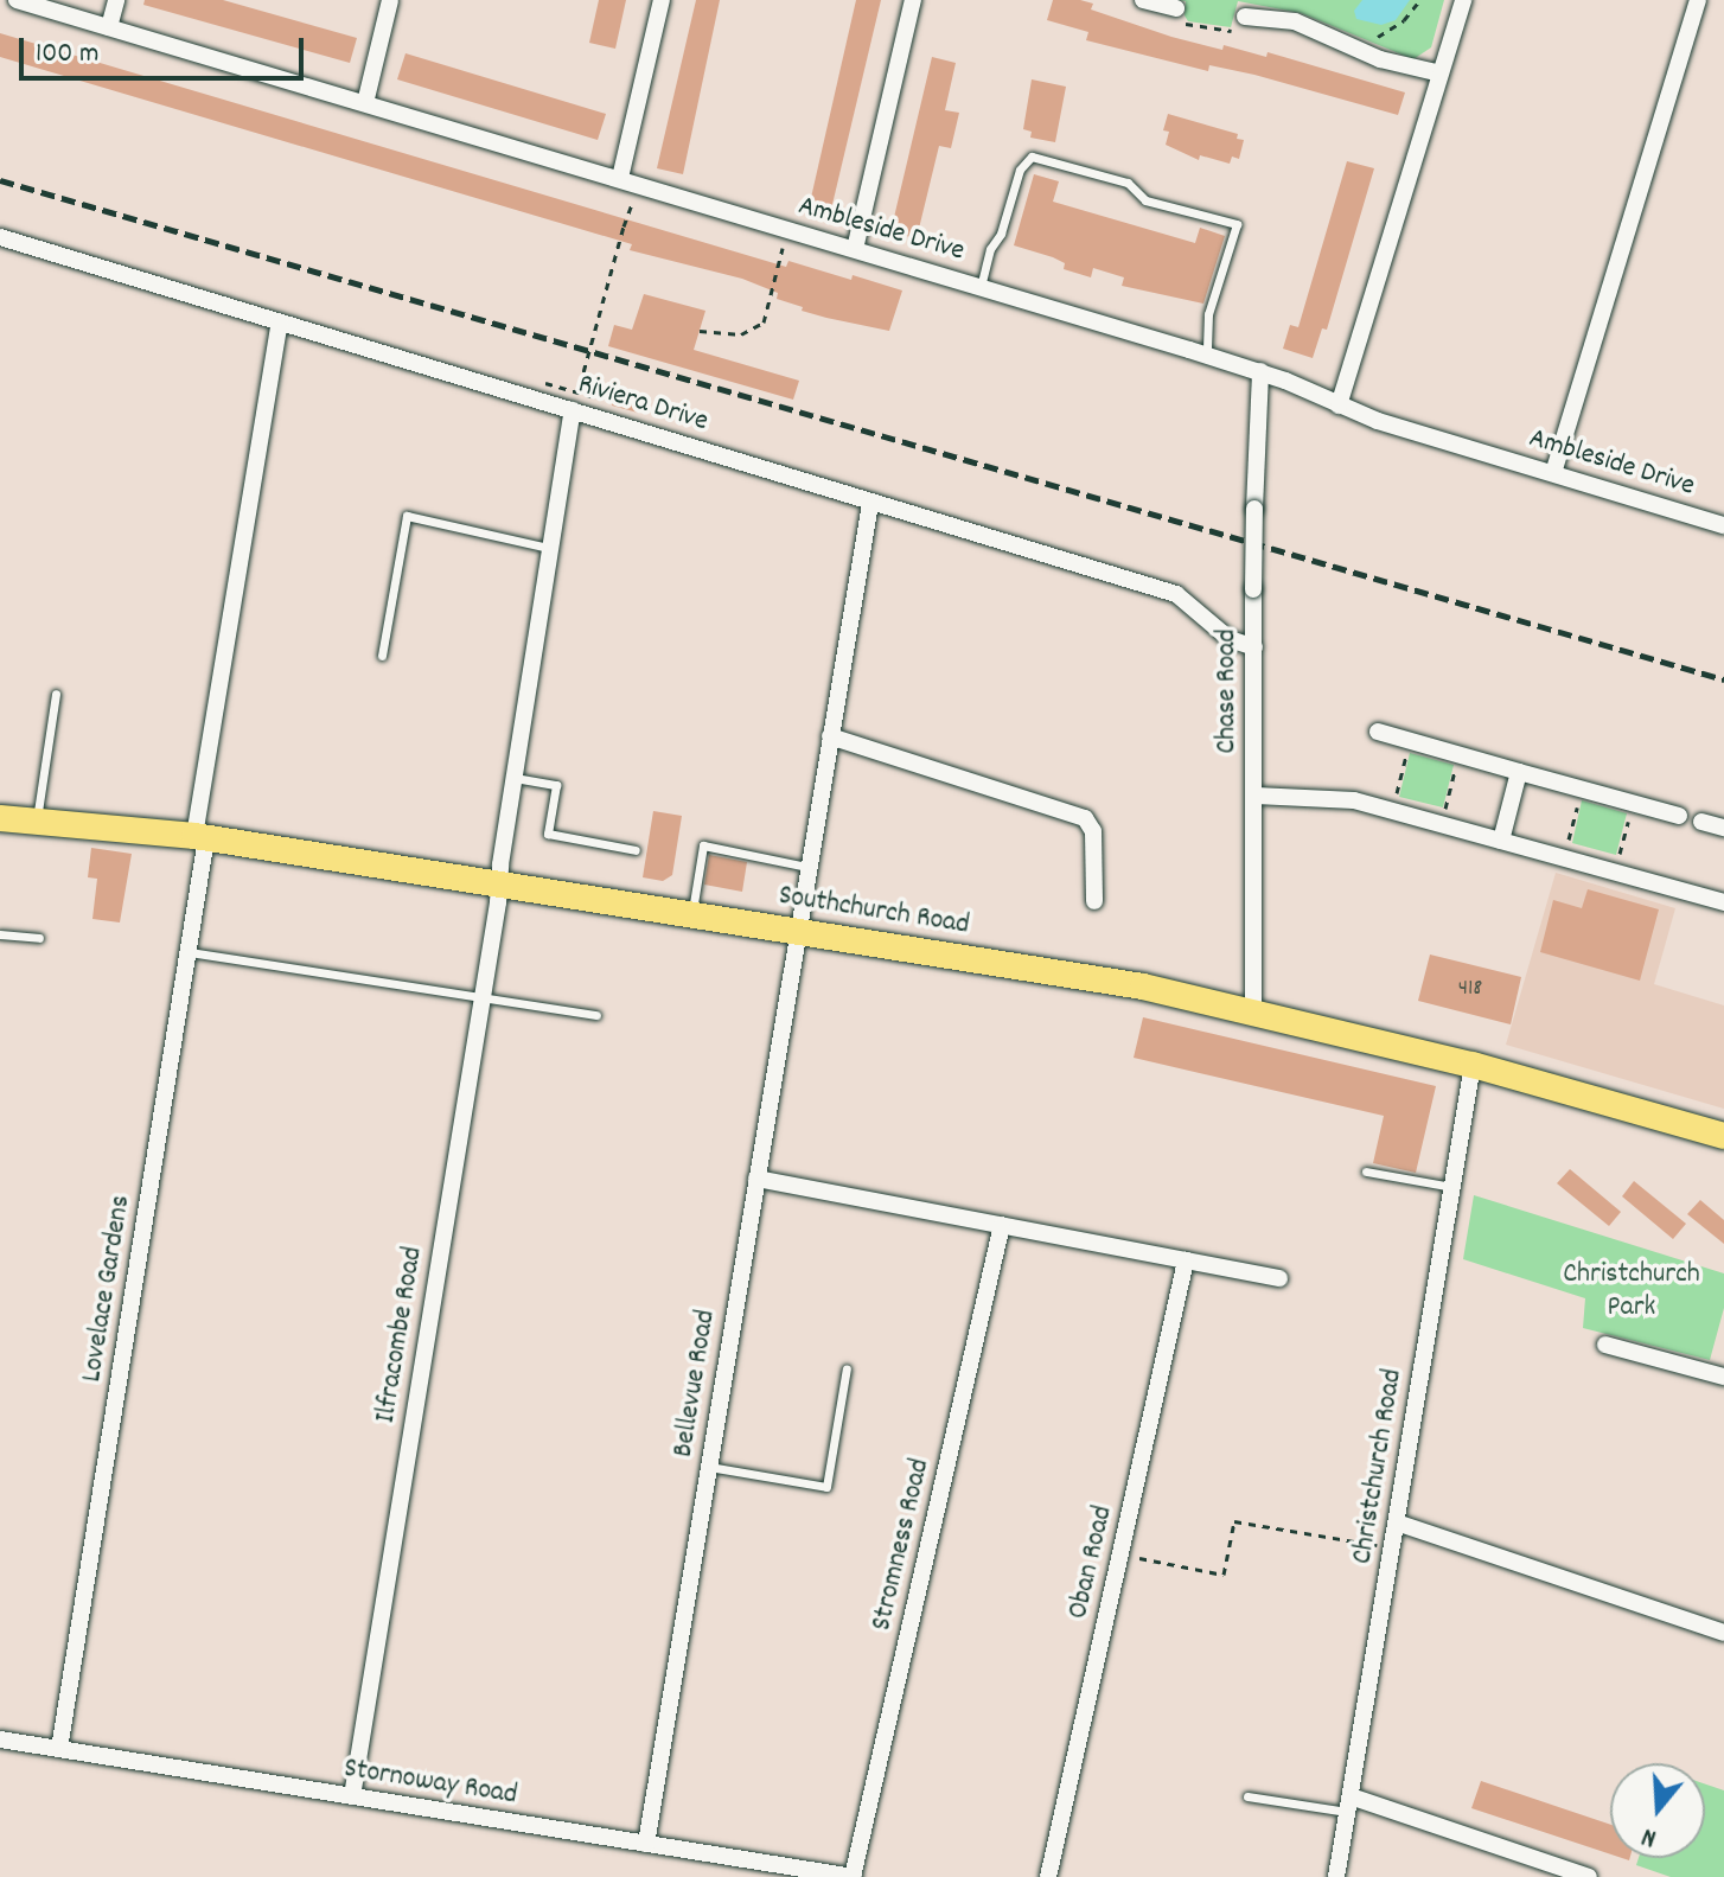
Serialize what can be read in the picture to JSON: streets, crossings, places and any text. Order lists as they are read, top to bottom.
{
  "streets": {
    "main road": ["Southchurch Road"],
    "street": [
      "Ambleside Drive",
      "Riviera Drive",
      "Chase Road",
      "Lovelace Gardens",
      "Ilfracombe Road",
      "Bellevue Road",
      "Christchurch Road",
      "Stromness Road",
      "Oban Road",
      "Stornoway Road"
    ]
  },
  "crossings": [
    ["Ambleside Drive", "Chase Road"],
    ["Riviera Drive", "Chase Road"],
    ["Riviera Drive", "Lovelace Gardens"],
    ["Riviera Drive", "Ilfracombe Road"],
    ["Riviera Drive", "Bellevue Road"],
    ["Chase Road", "Southchurch Road"],
    ["Southchurch Road", "Lovelace Gardens"],
    ["Southchurch Road", "Ilfracombe Road"],
    ["Southchurch Road", "Bellevue Road"],
    ["Southchurch Road", "Christchurch Road"],
    ["Lovelace Gardens", "Stornoway Road"],
    ["Ilfracombe Road", "Stornoway Road"],
    ["Bellevue Road", "Stornoway Road"],
    ["Stromness Road", "Stornoway Road"]
  ],
  "parks": ["Christchurch Park"],
  "house_numbers": ["418"],
  "scale_bar": "100 m",
  "north": "bottom"
}
